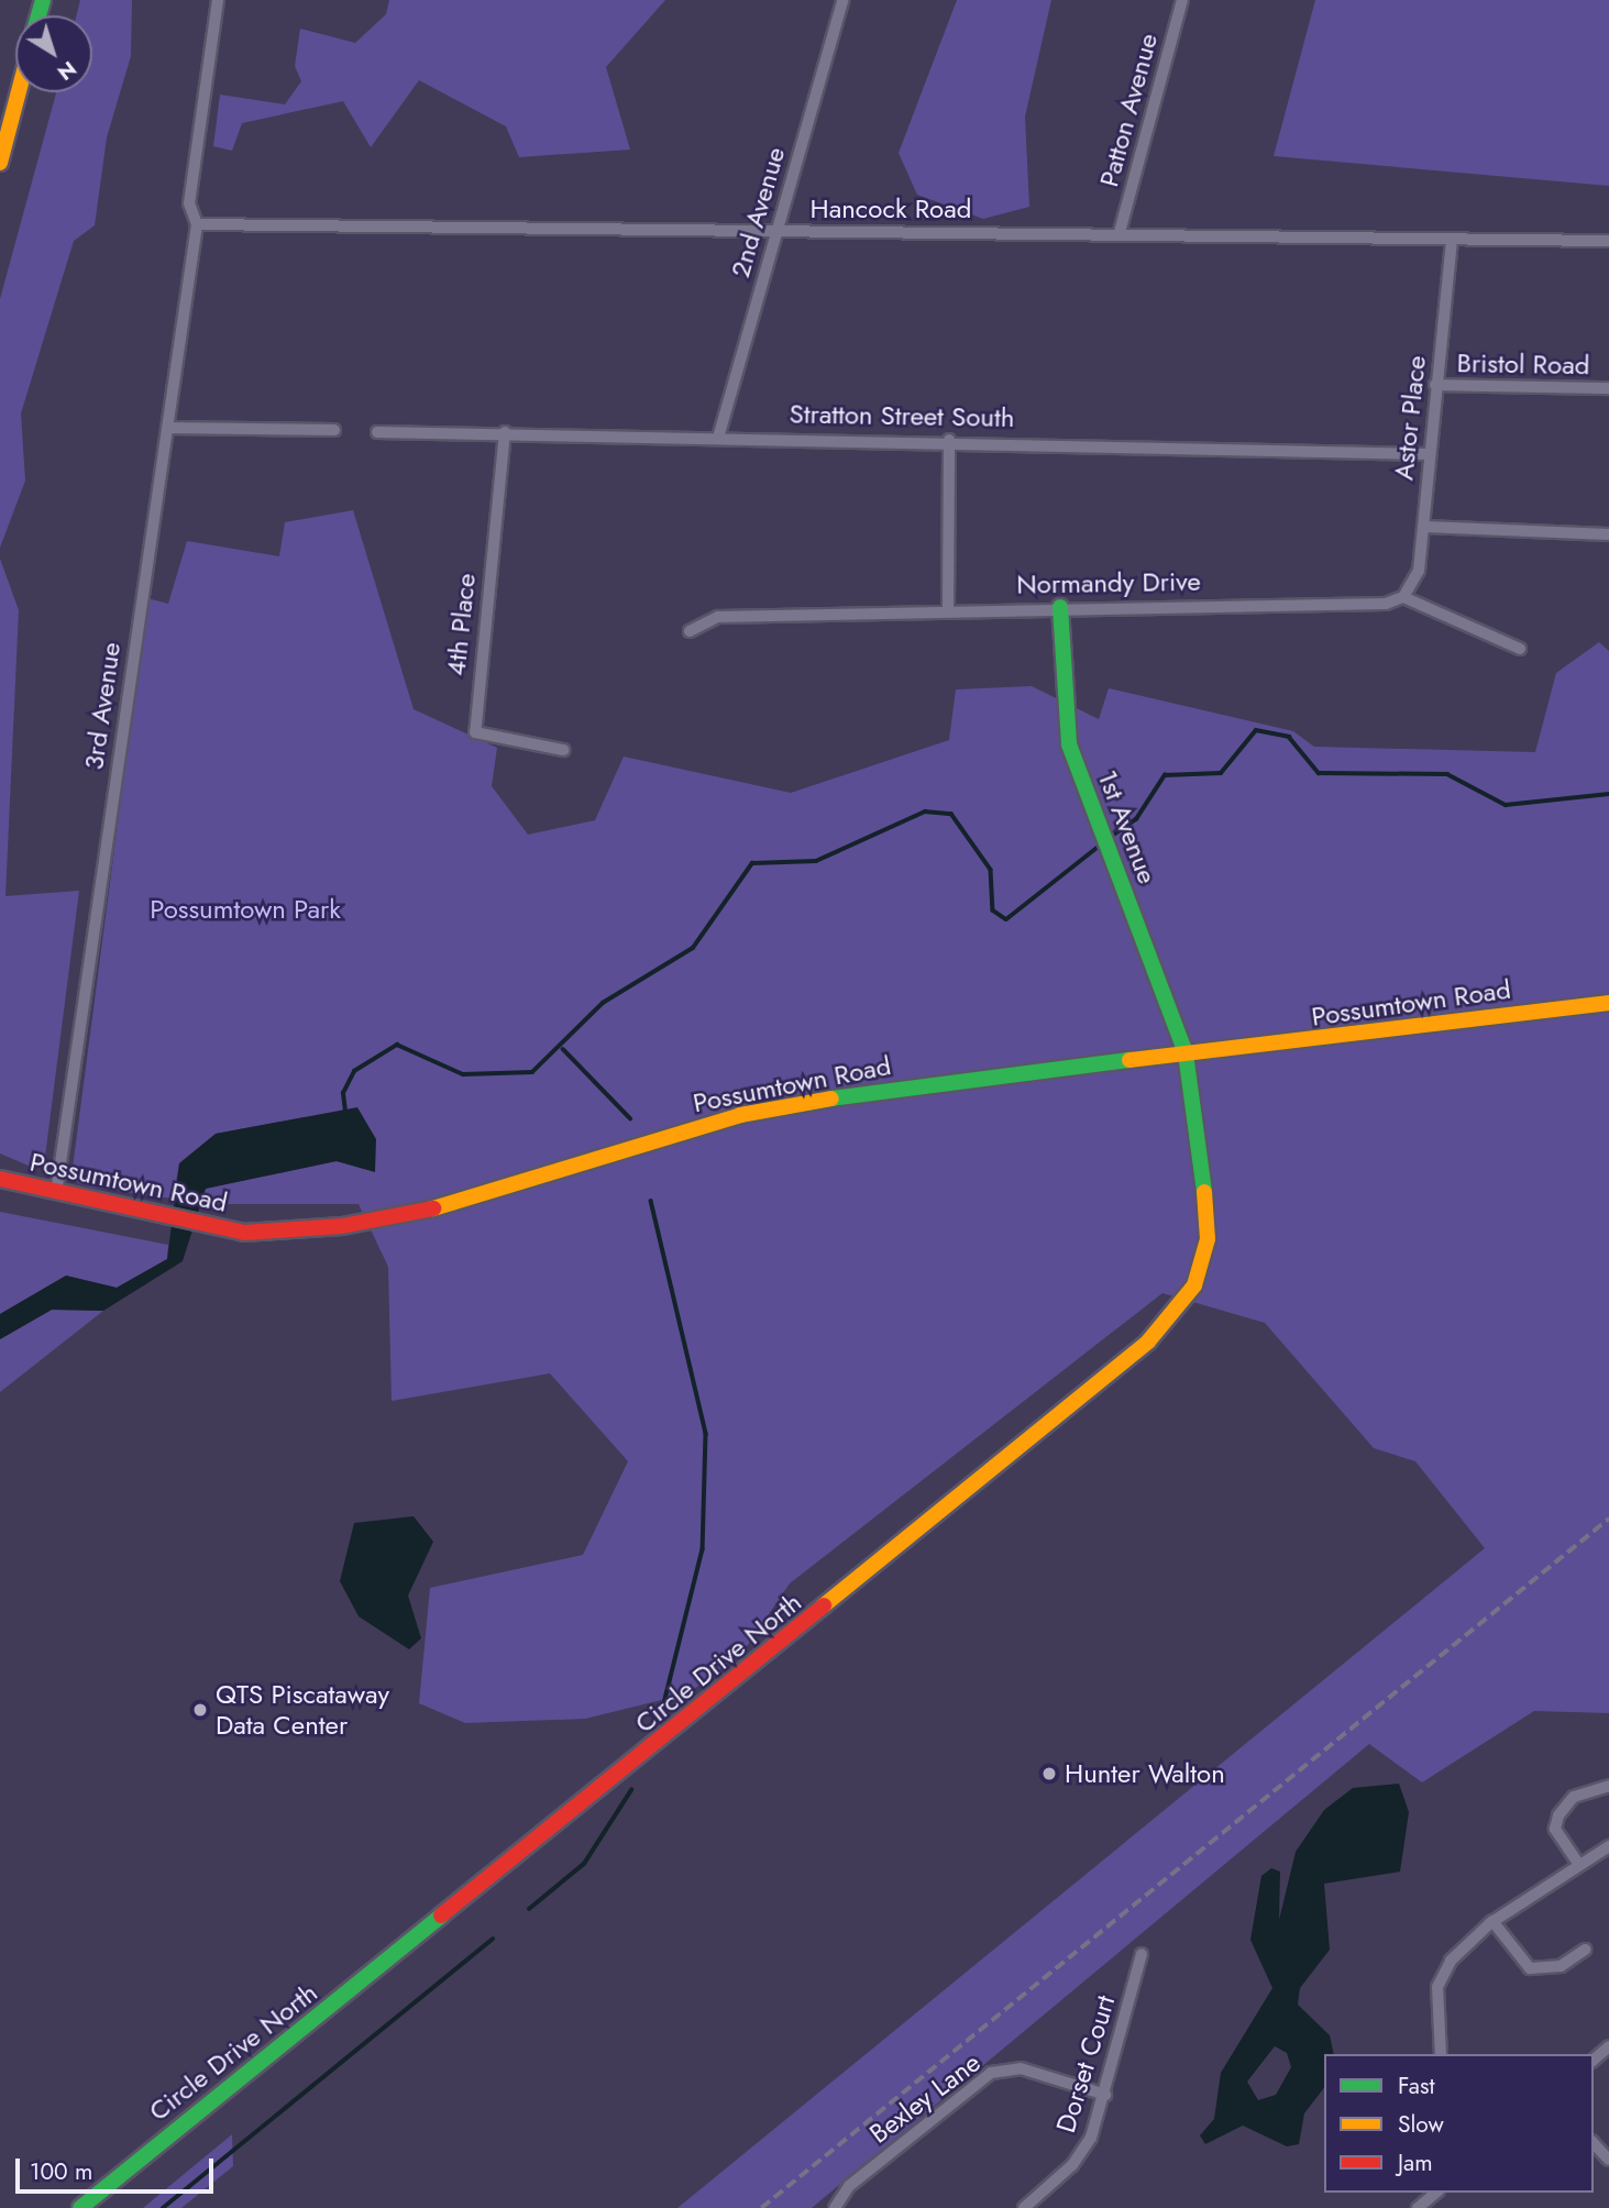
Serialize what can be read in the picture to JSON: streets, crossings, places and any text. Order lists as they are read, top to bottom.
{
  "streets": {
    "main road": ["1st Avenue", "Possumtown Road", "Circle Drive North"],
    "street": [
      "Patton Avenue",
      "Hancock Road",
      "2nd Avenue",
      "Bristol Road",
      "Stratton Street South",
      "Astor Place",
      "Normandy Drive",
      "4th Place",
      "3rd Avenue",
      "Dorset Court",
      "Bexley Lane"
    ]
  },
  "crossings": [
    ["Patton Avenue", "Hancock Road"],
    ["Hancock Road", "2nd Avenue"],
    ["Hancock Road", "Astor Place"],
    ["Hancock Road", "3rd Avenue"],
    ["2nd Avenue", "Stratton Street South"],
    ["Bristol Road", "Astor Place"],
    ["Stratton Street South", "Astor Place"],
    ["Stratton Street South", "4th Place"],
    ["Astor Place", "Normandy Drive"],
    ["Normandy Drive", "1st Avenue"],
    ["3rd Avenue", "Possumtown Road"],
    ["1st Avenue", "Possumtown Road"],
    ["1st Avenue", "Circle Drive North"],
    ["Possumtown Road", "Circle Drive North"],
    ["Dorset Court", "Bexley Lane"]
  ],
  "parks": ["Possumtown Park"],
  "places": ["QTS Piscataway Data Center", "Hunter Walton"],
  "legend": ["Fast", "Slow", "Jam"],
  "scale_bar": "100 m",
  "north": "bottom right"
}
